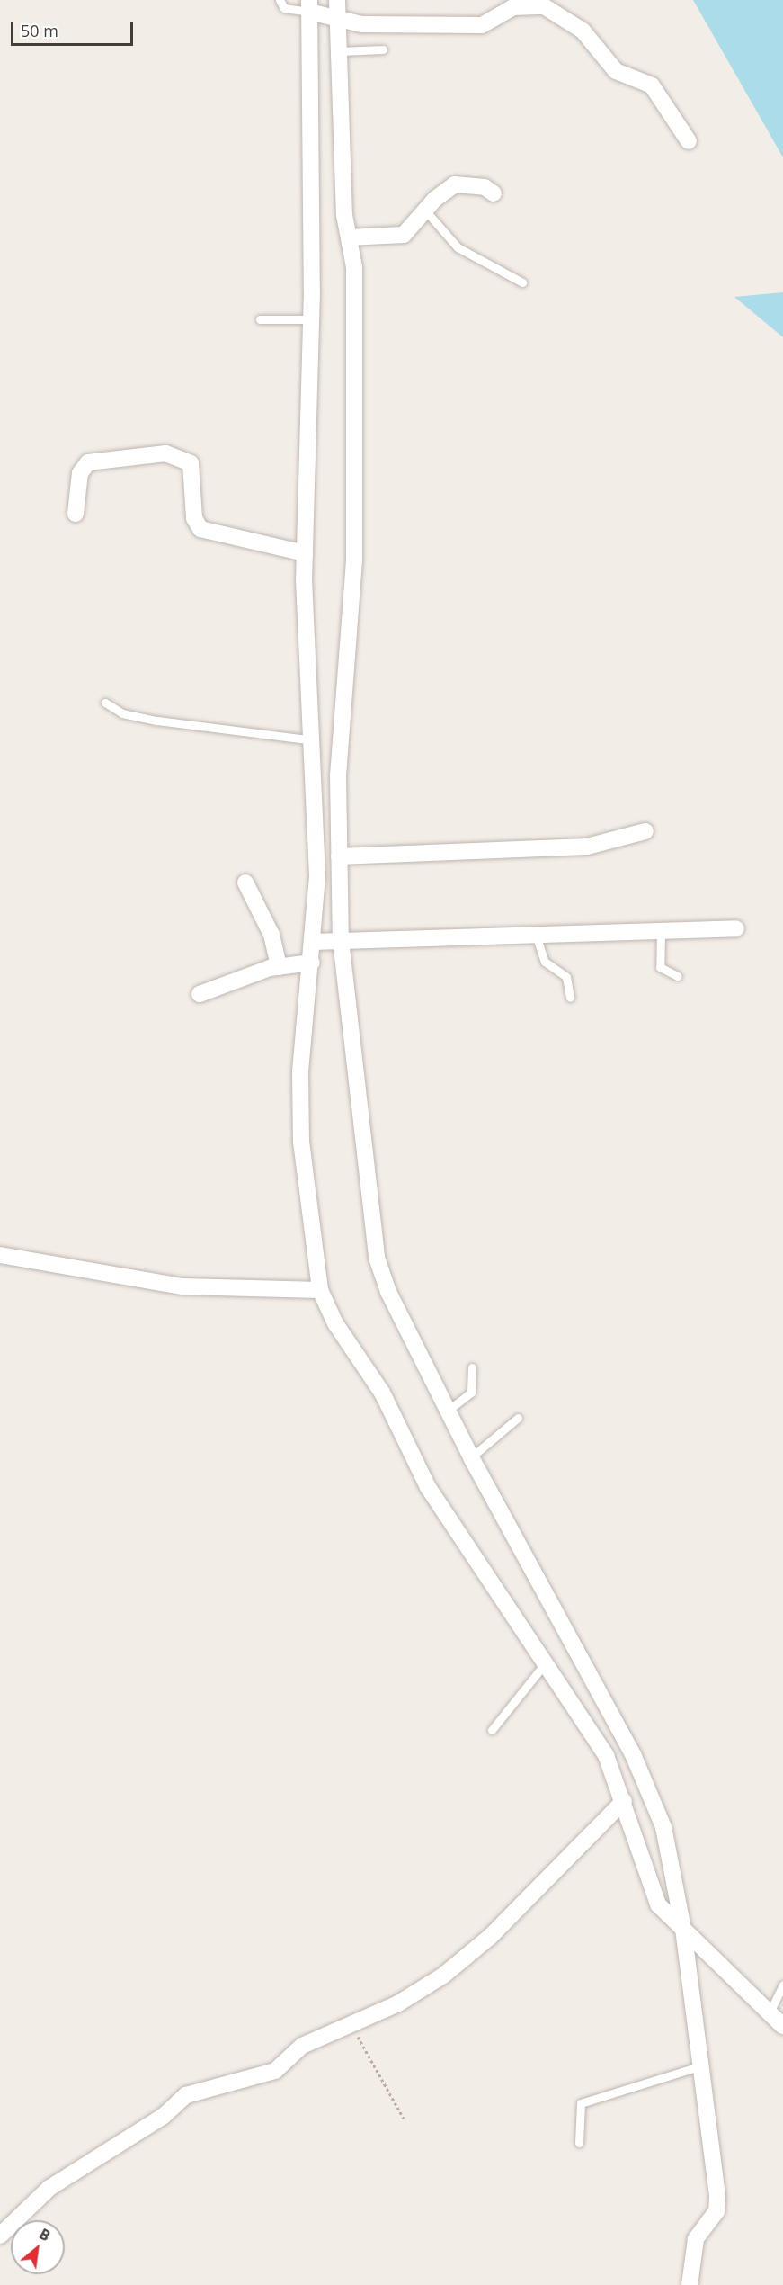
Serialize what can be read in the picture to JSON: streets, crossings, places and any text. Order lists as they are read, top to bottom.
{
  "scale_bar": "50 m",
  "north": "top right"
}
